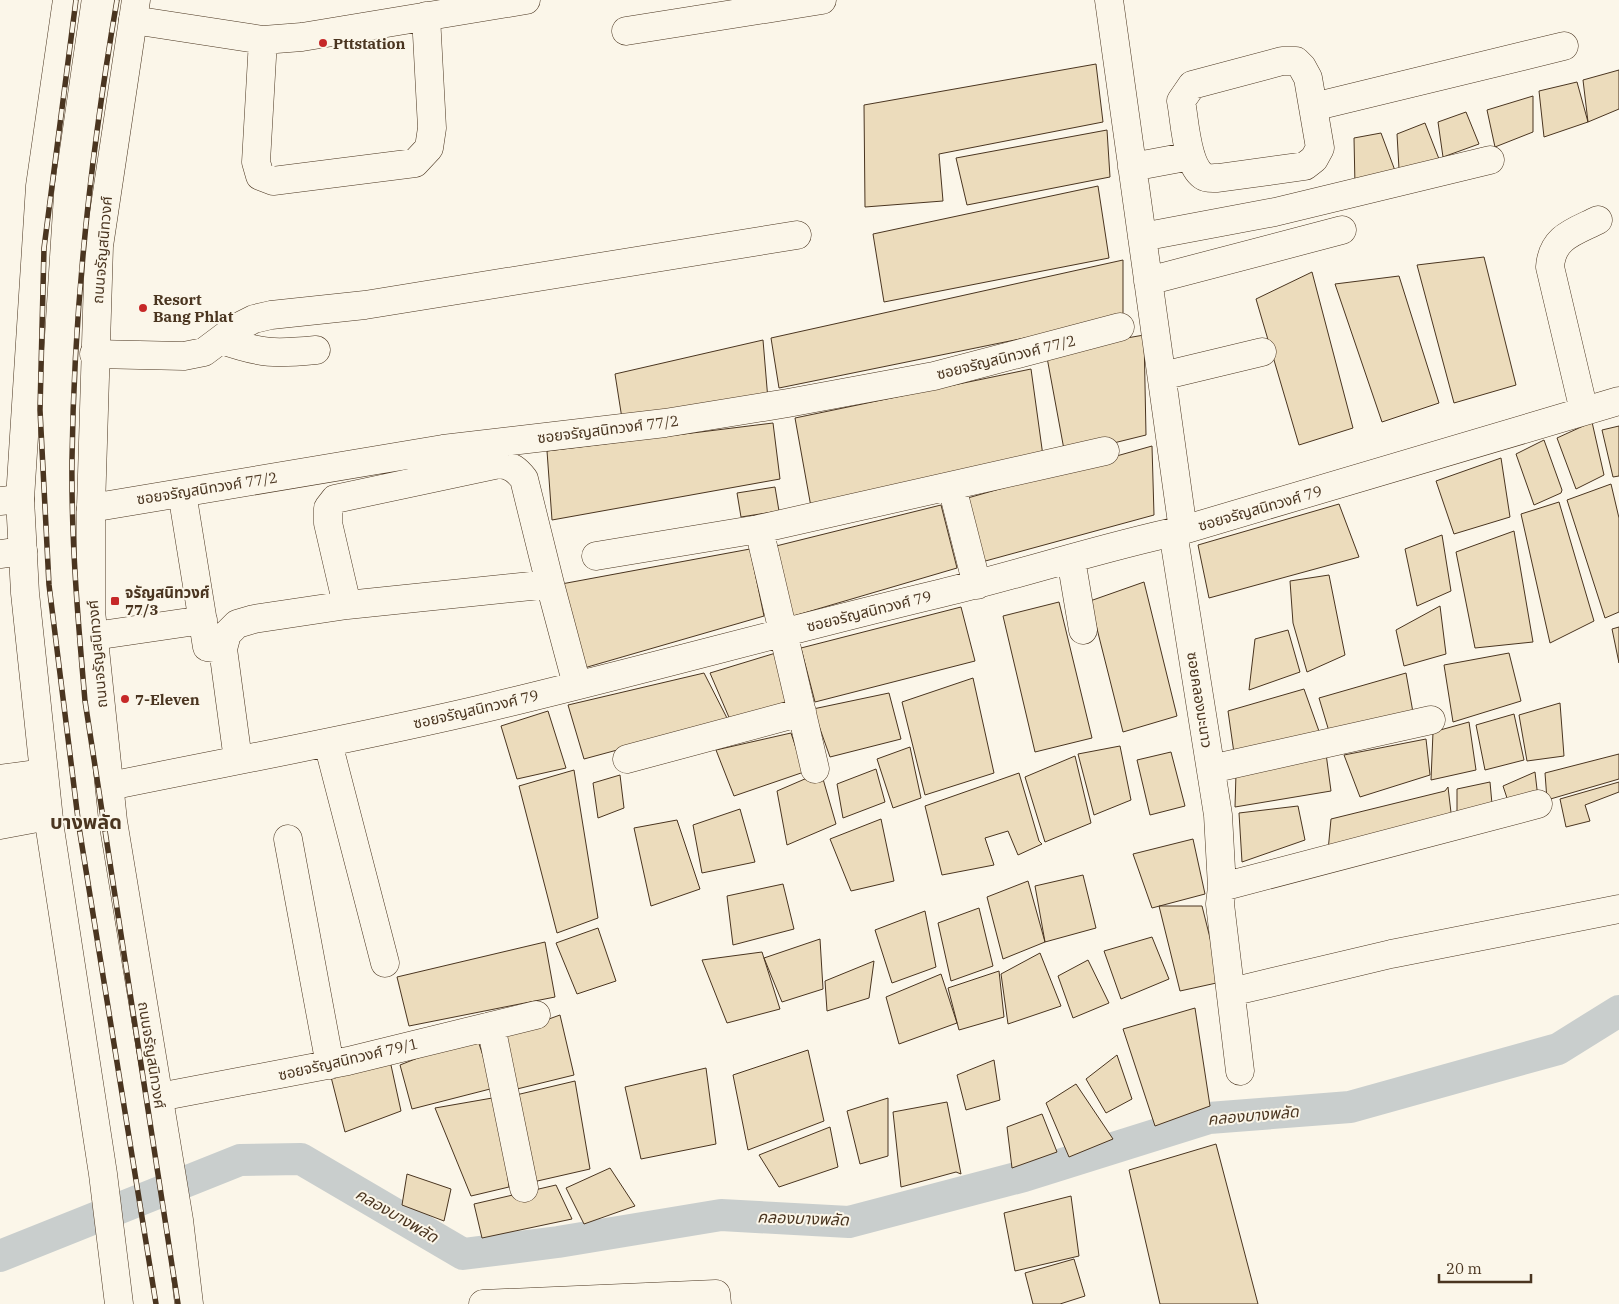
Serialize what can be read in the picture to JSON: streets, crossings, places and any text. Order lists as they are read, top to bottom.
{
  "streets": {
    "street": [
      "ถนนจรัญสนิทวงศ์",
      "ซอยจรัญสนิทวงศ์ 77/2",
      "ซอยจรัญสนิทวงศ์ 79",
      "ซอยคลองมะนาว",
      "ซอยจรัญสนิทวงศ์ 79/1"
    ]
  },
  "crossings": [
    ["ถนนจรัญสนิทวงศ์", "ซอยจรัญสนิทวงศ์ 77/2"],
    ["ถนนจรัญสนิทวงศ์", "ซอยจรัญสนิทวงศ์ 79"],
    ["ถนนจรัญสนิทวงศ์", "ซอยจรัญสนิทวงศ์ 79/1"],
    ["ซอยจรัญสนิทวงศ์ 79", "ซอยคลองมะนาว"]
  ],
  "districts": ["บางพลัด"],
  "water": ["คลองบางพลัด"],
  "places": {
    "other": ["Pttstation", "Resort Bang Phlat", "7-Eleven"],
    "transit": ["จรัญสนิทวงศ์ 77/3"]
  },
  "scale_bar": "20 m"
}
